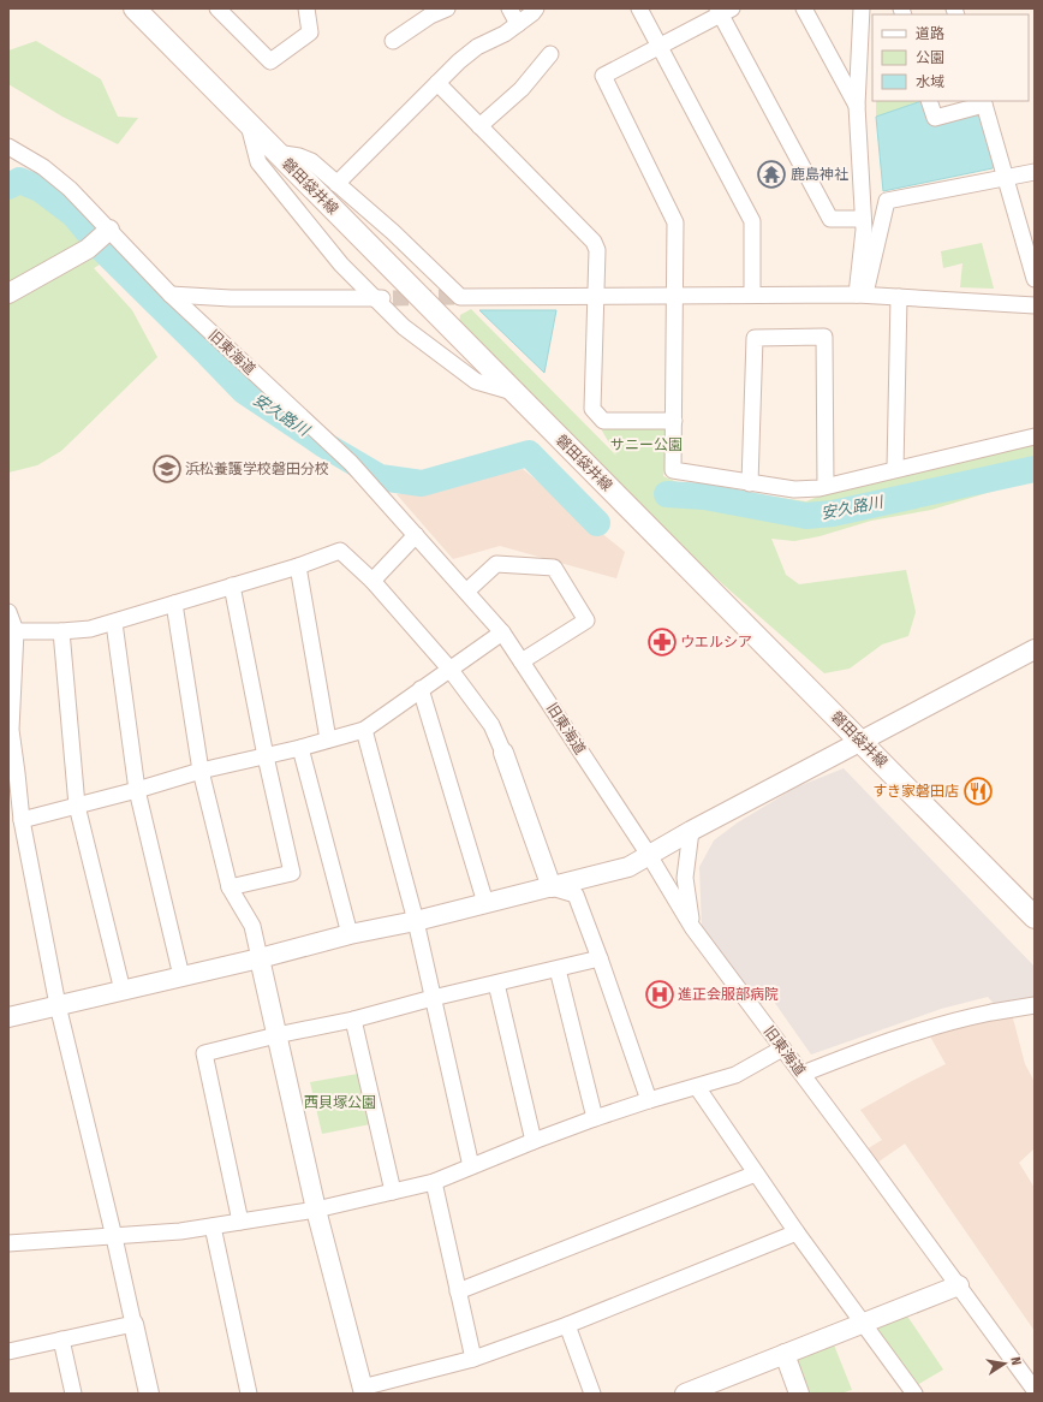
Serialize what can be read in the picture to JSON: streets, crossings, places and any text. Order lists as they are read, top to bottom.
{
  "streets": {
    "main road": ["磐田袋井線"],
    "street": ["旧東海道"]
  },
  "water": ["安久路川"],
  "parks": ["サニー公園", "西貝塚公園"],
  "places": {
    "temple": ["鹿島神社"],
    "school or university": ["浜松養護学校磐田分校"],
    "pharmacy": ["ウエルシア"],
    "restaurant": ["すき家磐田店"],
    "hospital": ["進正会服部病院"]
  },
  "legend": ["道路", "公園", "水域"],
  "north": "right"
}
